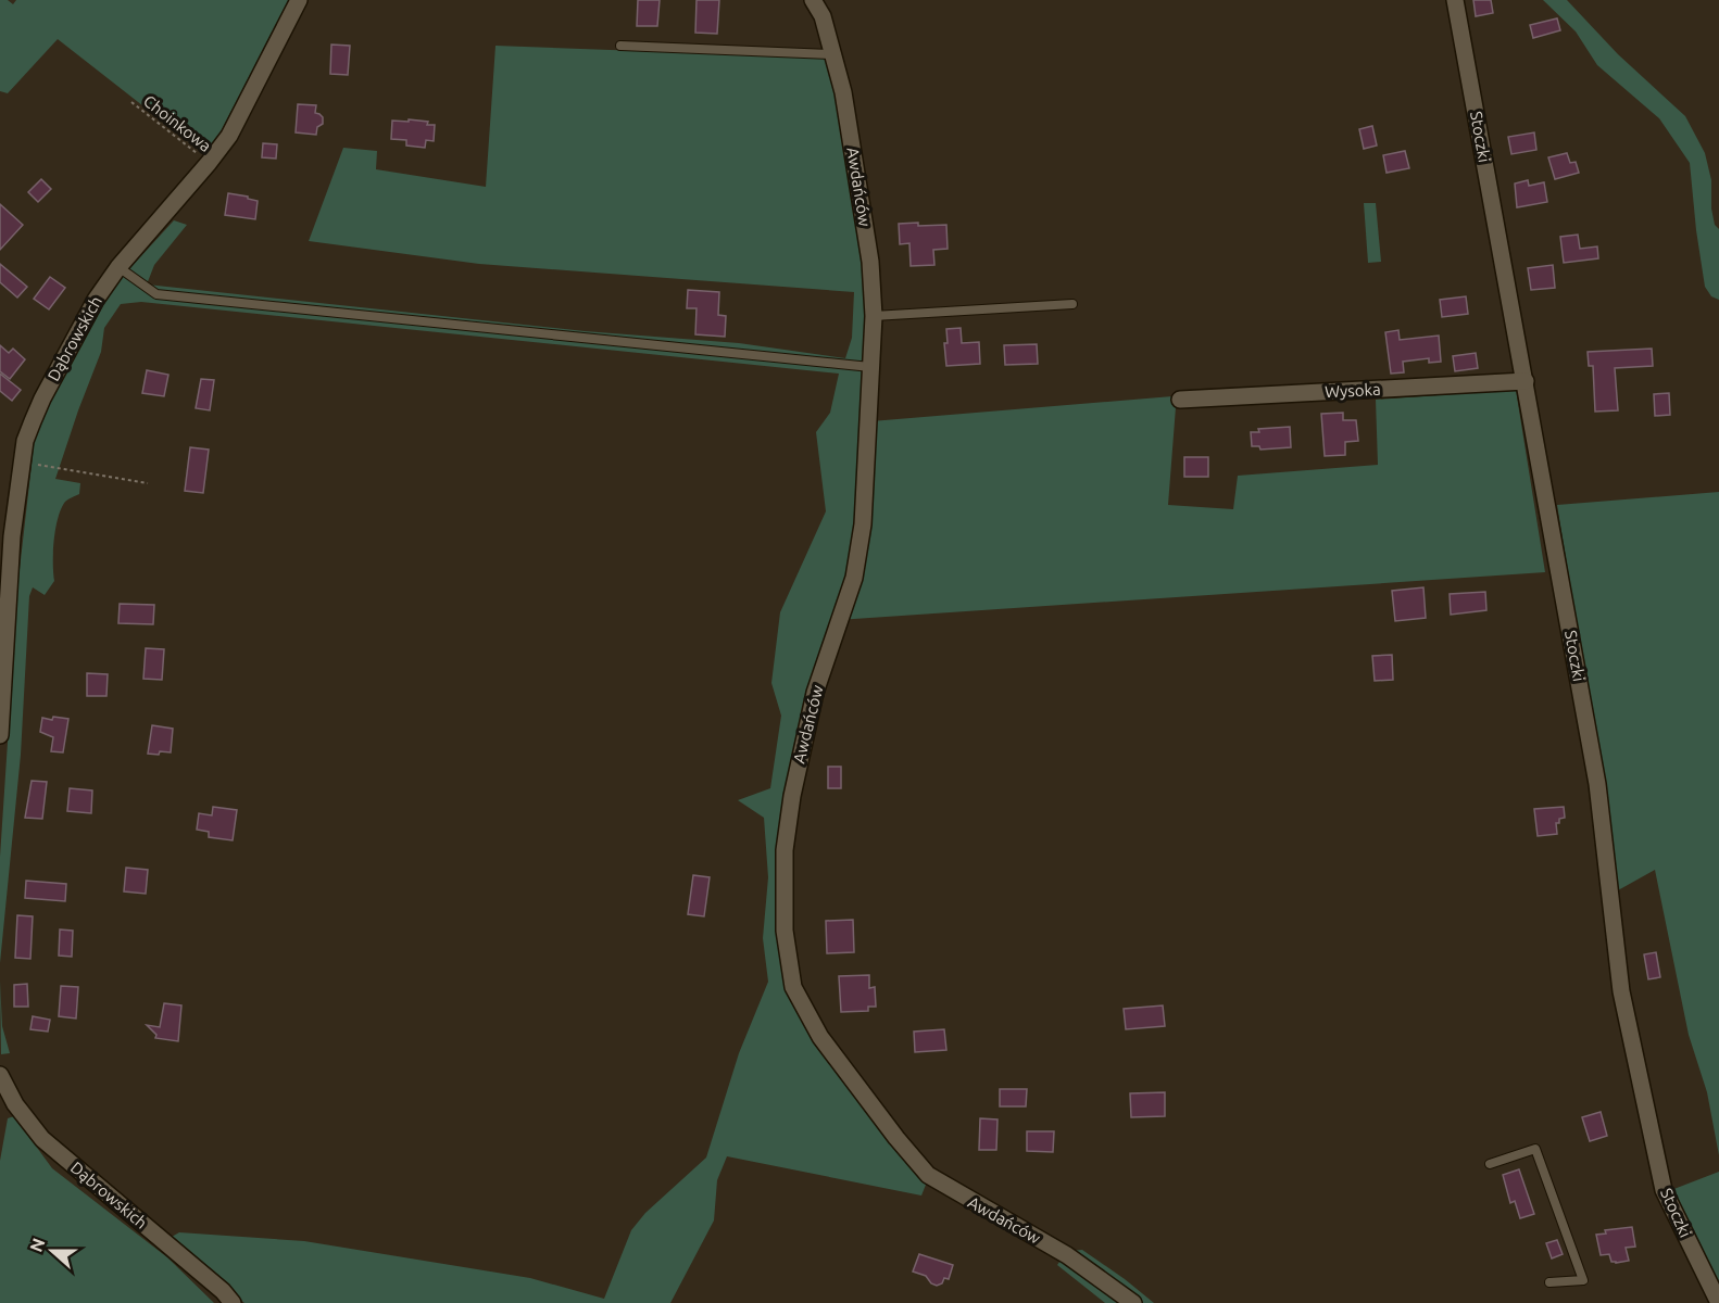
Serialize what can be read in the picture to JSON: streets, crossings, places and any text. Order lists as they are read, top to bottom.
{
  "streets": {
    "street": [
      "Stoczki",
      "Awdańców",
      "Dąbrowskich",
      "Wysoka"
    ],
    "path": ["Choinkowa"]
  },
  "crossings": [
    ["Choinkowa", "Dąbrowskich"],
    ["Stoczki", "Wysoka"]
  ],
  "north": "left"
}
